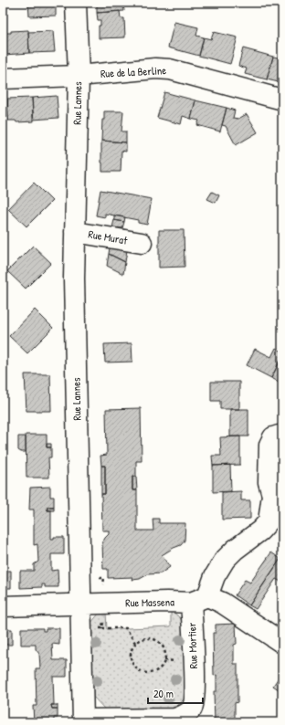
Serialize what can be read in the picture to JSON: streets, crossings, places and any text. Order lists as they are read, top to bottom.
{
  "streets": {
    "street": [
      "Rue de la Berline",
      "Rue Lannes",
      "Rue Murat",
      "Rue Massena",
      "Rue Mortier"
    ]
  },
  "crossings": [
    ["Rue de la Berline", "Rue Lannes"],
    ["Rue Lannes", "Rue Murat"],
    ["Rue Lannes", "Rue Massena"],
    ["Rue Lannes", "Rue Mortier"],
    ["Rue Massena", "Rue Mortier"]
  ],
  "scale_bar": "20 m"
}
